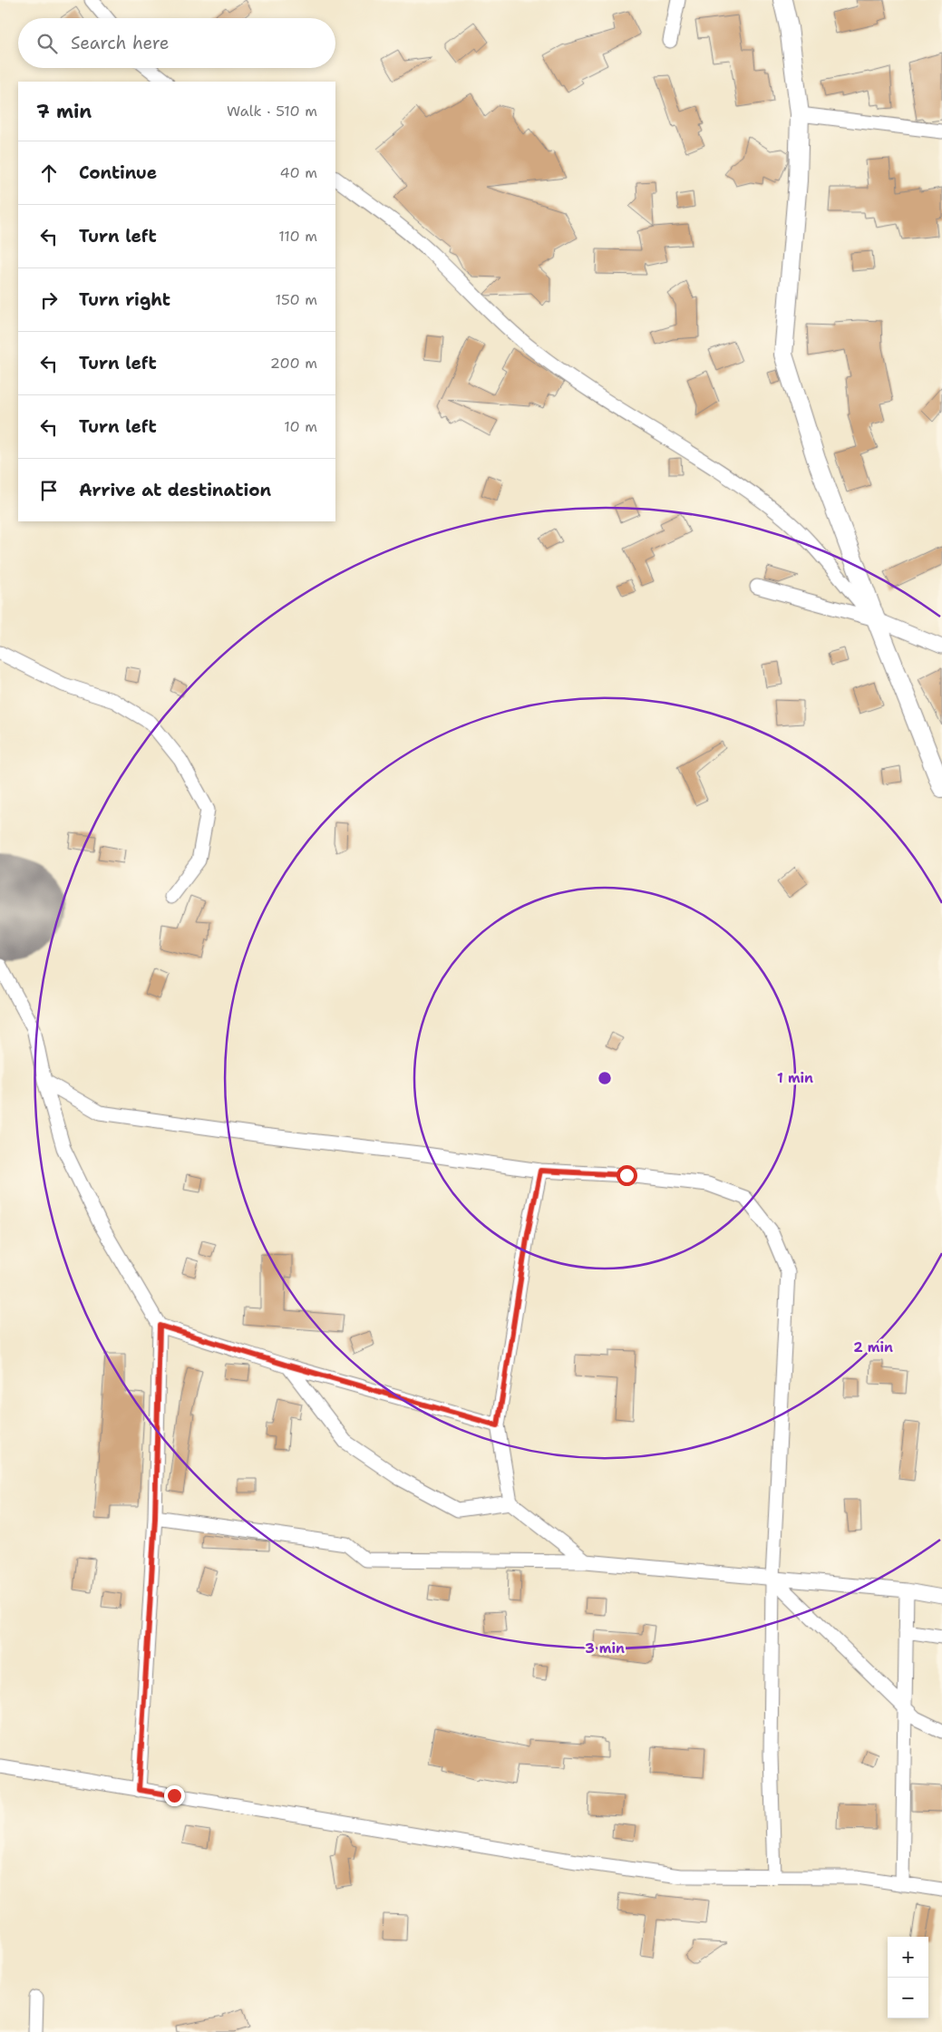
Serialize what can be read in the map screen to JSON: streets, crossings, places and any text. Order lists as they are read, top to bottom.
{
  "page": {
    "search": "Search here",
    "heading": ["7 min", "Walk · 510 m"],
    "list": [
      ["Continue", "40 m"],
      ["Turn left", "110 m"],
      ["Turn right", "150 m"],
      ["Turn left", "200 m"],
      ["Turn left", "10 m"],
      "Arrive at destination"
    ],
    "map_buttons": ["+", "−"]
  },
  "rings": ["1 min", "2 min", "3 min"]
}
